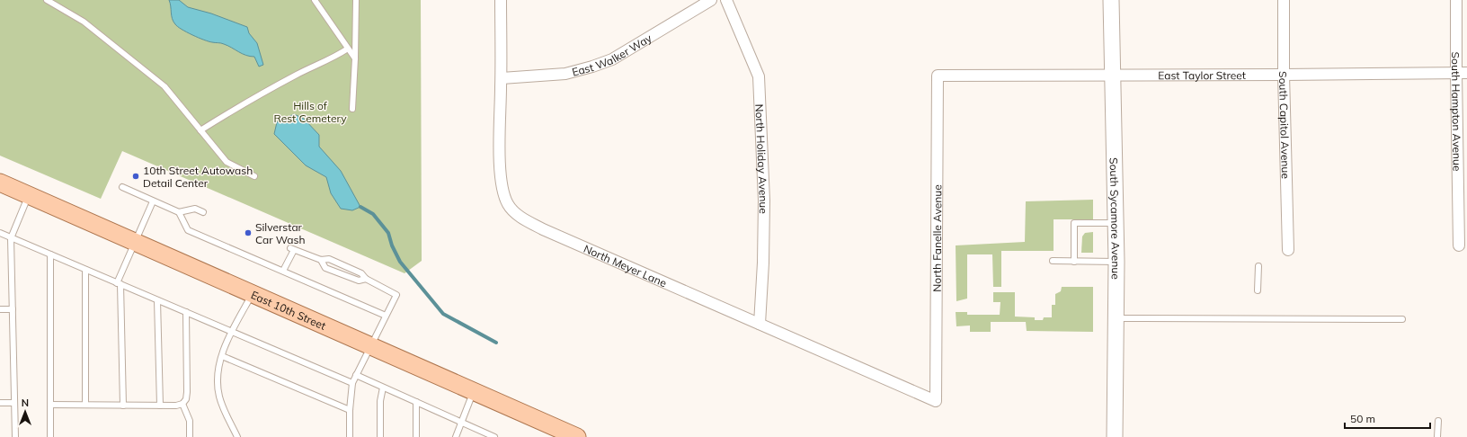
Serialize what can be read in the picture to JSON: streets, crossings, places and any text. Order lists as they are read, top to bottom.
{
  "streets": {
    "main road": ["South Sycamore Avenue", "East 10th Street"],
    "street": [
      "East Walker Way",
      "East Taylor Street",
      "South Hampton Avenue",
      "South Capitol Avenue",
      "North Holiday Avenue",
      "North Fanelle Avenue",
      "North Meyer Lane"
    ]
  },
  "crossings": [
    ["East Walker Way", "North Meyer Lane"],
    ["East Taylor Street", "South Hampton Avenue"],
    ["East Taylor Street", "South Capitol Avenue"],
    ["East Taylor Street", "South Sycamore Avenue"],
    ["East Taylor Street", "North Fanelle Avenue"],
    ["North Holiday Avenue", "North Meyer Lane"],
    ["North Fanelle Avenue", "North Meyer Lane"]
  ],
  "parks": ["Hills of Rest Cemetery"],
  "places": ["10th Street Autowash Detail Center", "Silverstar Car Wash"],
  "scale_bar": "50 m",
  "north": "top"
}
